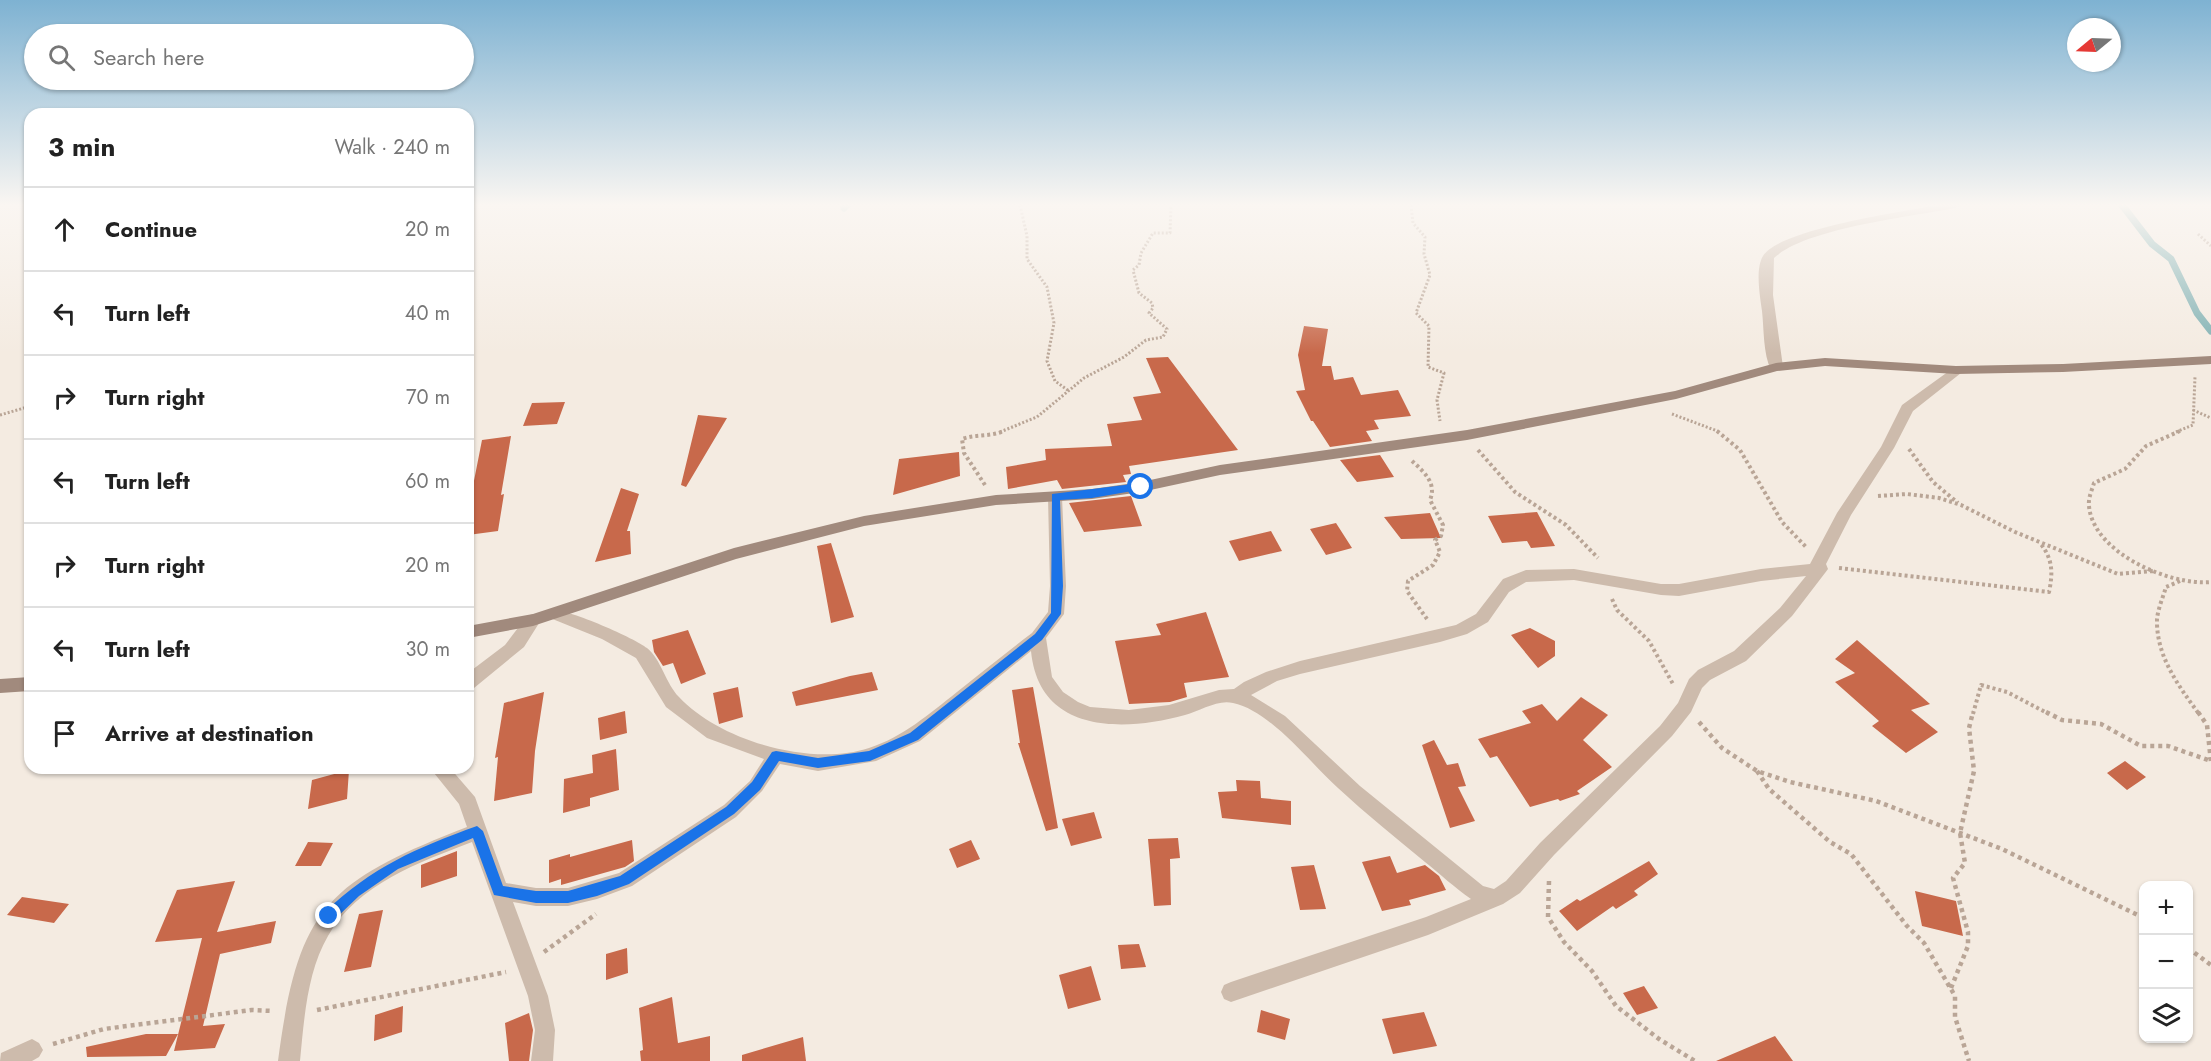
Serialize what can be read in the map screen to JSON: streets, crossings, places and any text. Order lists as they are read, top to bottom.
{
  "north": "left",
  "page": {
    "search": "Search here",
    "heading": ["3 min", "Walk · 240 m"],
    "list": [
      ["Continue", "20 m"],
      ["Turn left", "40 m"],
      ["Turn right", "70 m"],
      ["Turn left", "60 m"],
      ["Turn right", "20 m"],
      ["Turn left", "30 m"],
      "Arrive at destination"
    ],
    "map_buttons": ["+", "−"]
  }
}
